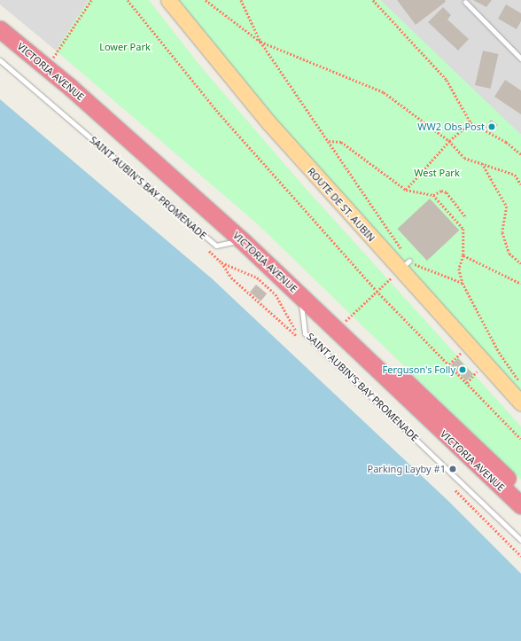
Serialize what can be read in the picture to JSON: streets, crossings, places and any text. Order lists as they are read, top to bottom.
{
  "streets": {
    "highway": ["VICTORIA AVENUE"],
    "main road": ["ROUTE DE ST. AUBIN"],
    "path": ["SAINT AUBIN'S BAY PROMENADE"]
  },
  "parks": ["Lower Park", "West Park"],
  "places": ["WW2 Obs Post", "Ferguson's Folly", "Parking Layby #1"]
}
